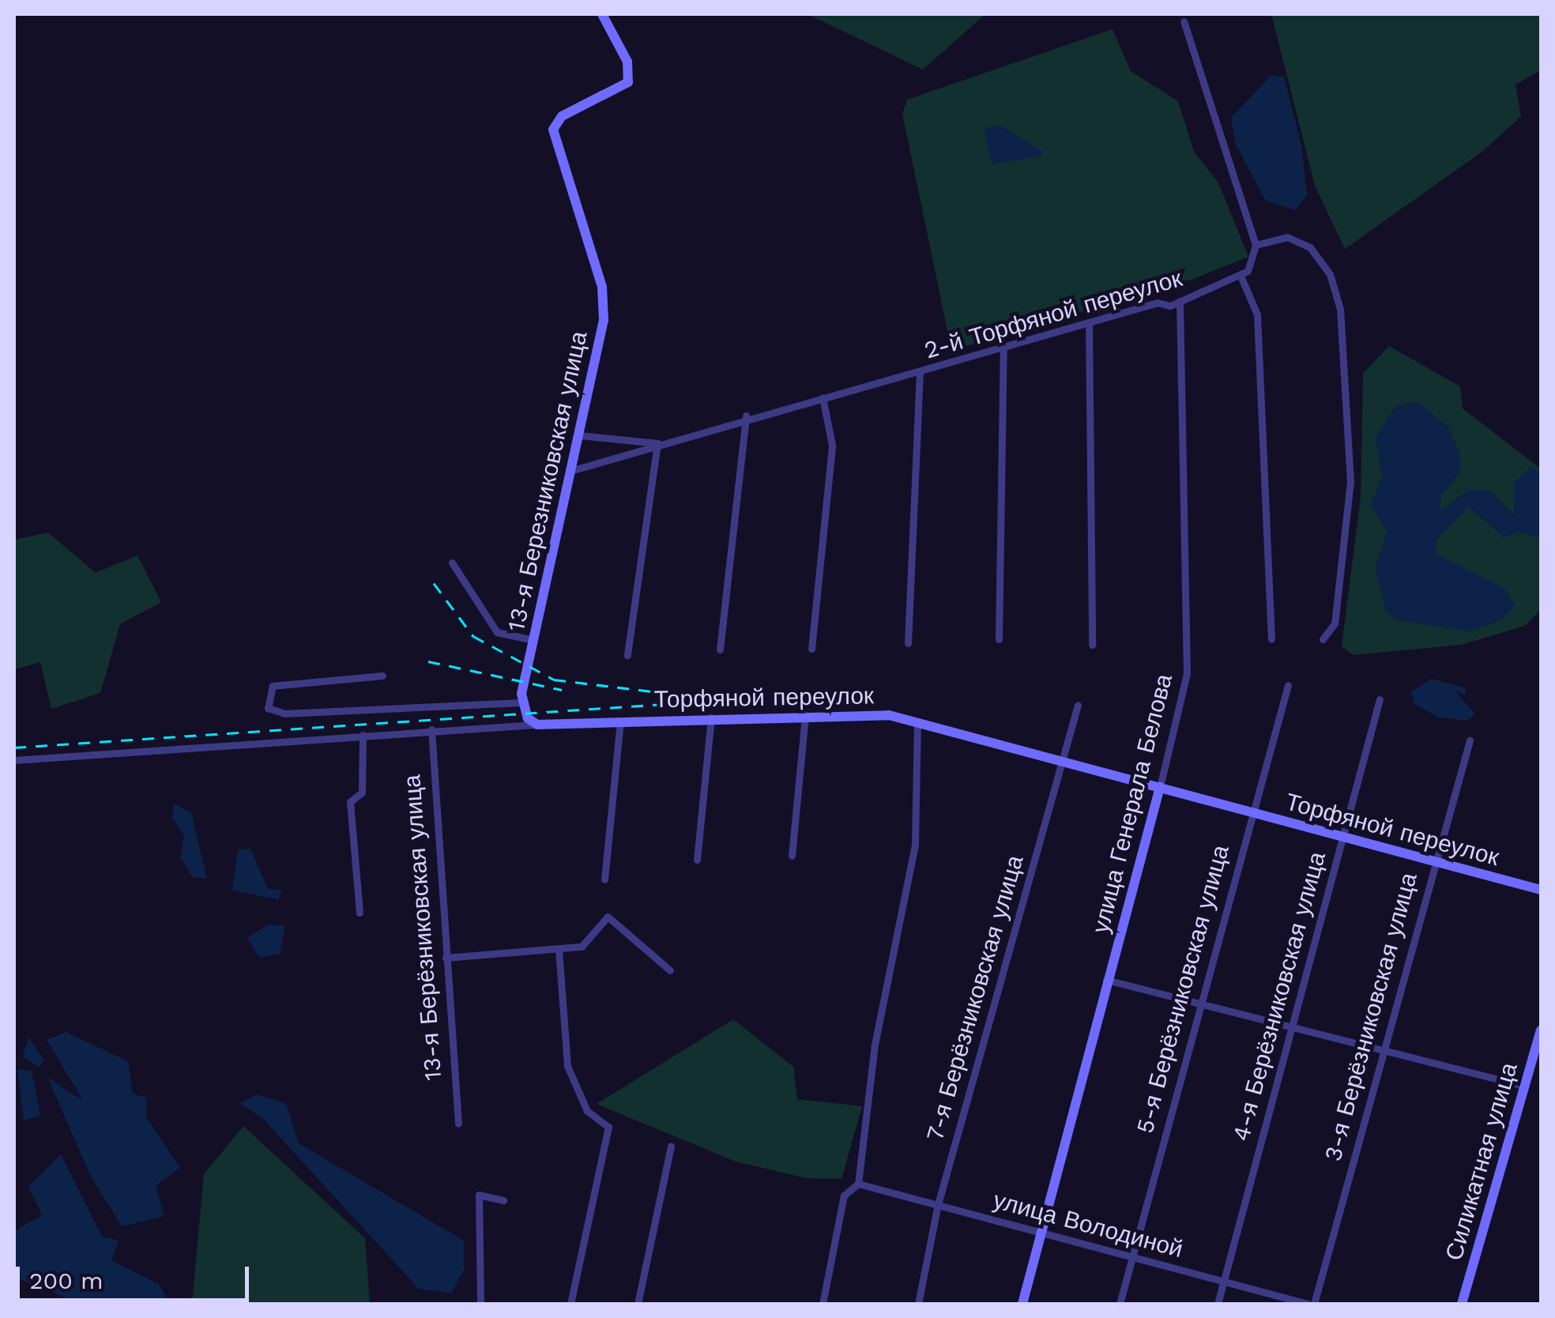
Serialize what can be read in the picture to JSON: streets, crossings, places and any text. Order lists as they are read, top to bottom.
{
  "streets": {
    "street": [
      "2-й Торфяной переулок",
      "13-я Березниковская улица",
      "Торфяной переулок",
      "улица Генерала Белова",
      "13-я Берёзниковская улица",
      "5-я Берёзниковская улица",
      "4-я Берёзниковская улица",
      "7-я Берёзниковская улица",
      "3-я Берёзниковская улица",
      "Силикатная улица",
      "улица Володиной"
    ]
  },
  "crossings": [
    ["2-й Торфяной переулок", "13-я Березниковская улица"],
    ["2-й Торфяной переулок", "улица Генерала Белова"],
    ["Торфяной переулок", "улица Генерала Белова"],
    ["Торфяной переулок", "13-я Берёзниковская улица"],
    ["Торфяной переулок", "5-я Берёзниковская улица"],
    ["Торфяной переулок", "4-я Берёзниковская улица"],
    ["Торфяной переулок", "7-я Берёзниковская улица"],
    ["Торфяной переулок", "3-я Берёзниковская улица"],
    ["улица Генерала Белова", "улица Володиной"],
    ["5-я Берёзниковская улица", "улица Володиной"],
    ["4-я Берёзниковская улица", "улица Володиной"],
    ["7-я Берёзниковская улица", "улица Володиной"],
    ["3-я Берёзниковская улица", "улица Володиной"]
  ],
  "scale_bar": "200 m"
}
